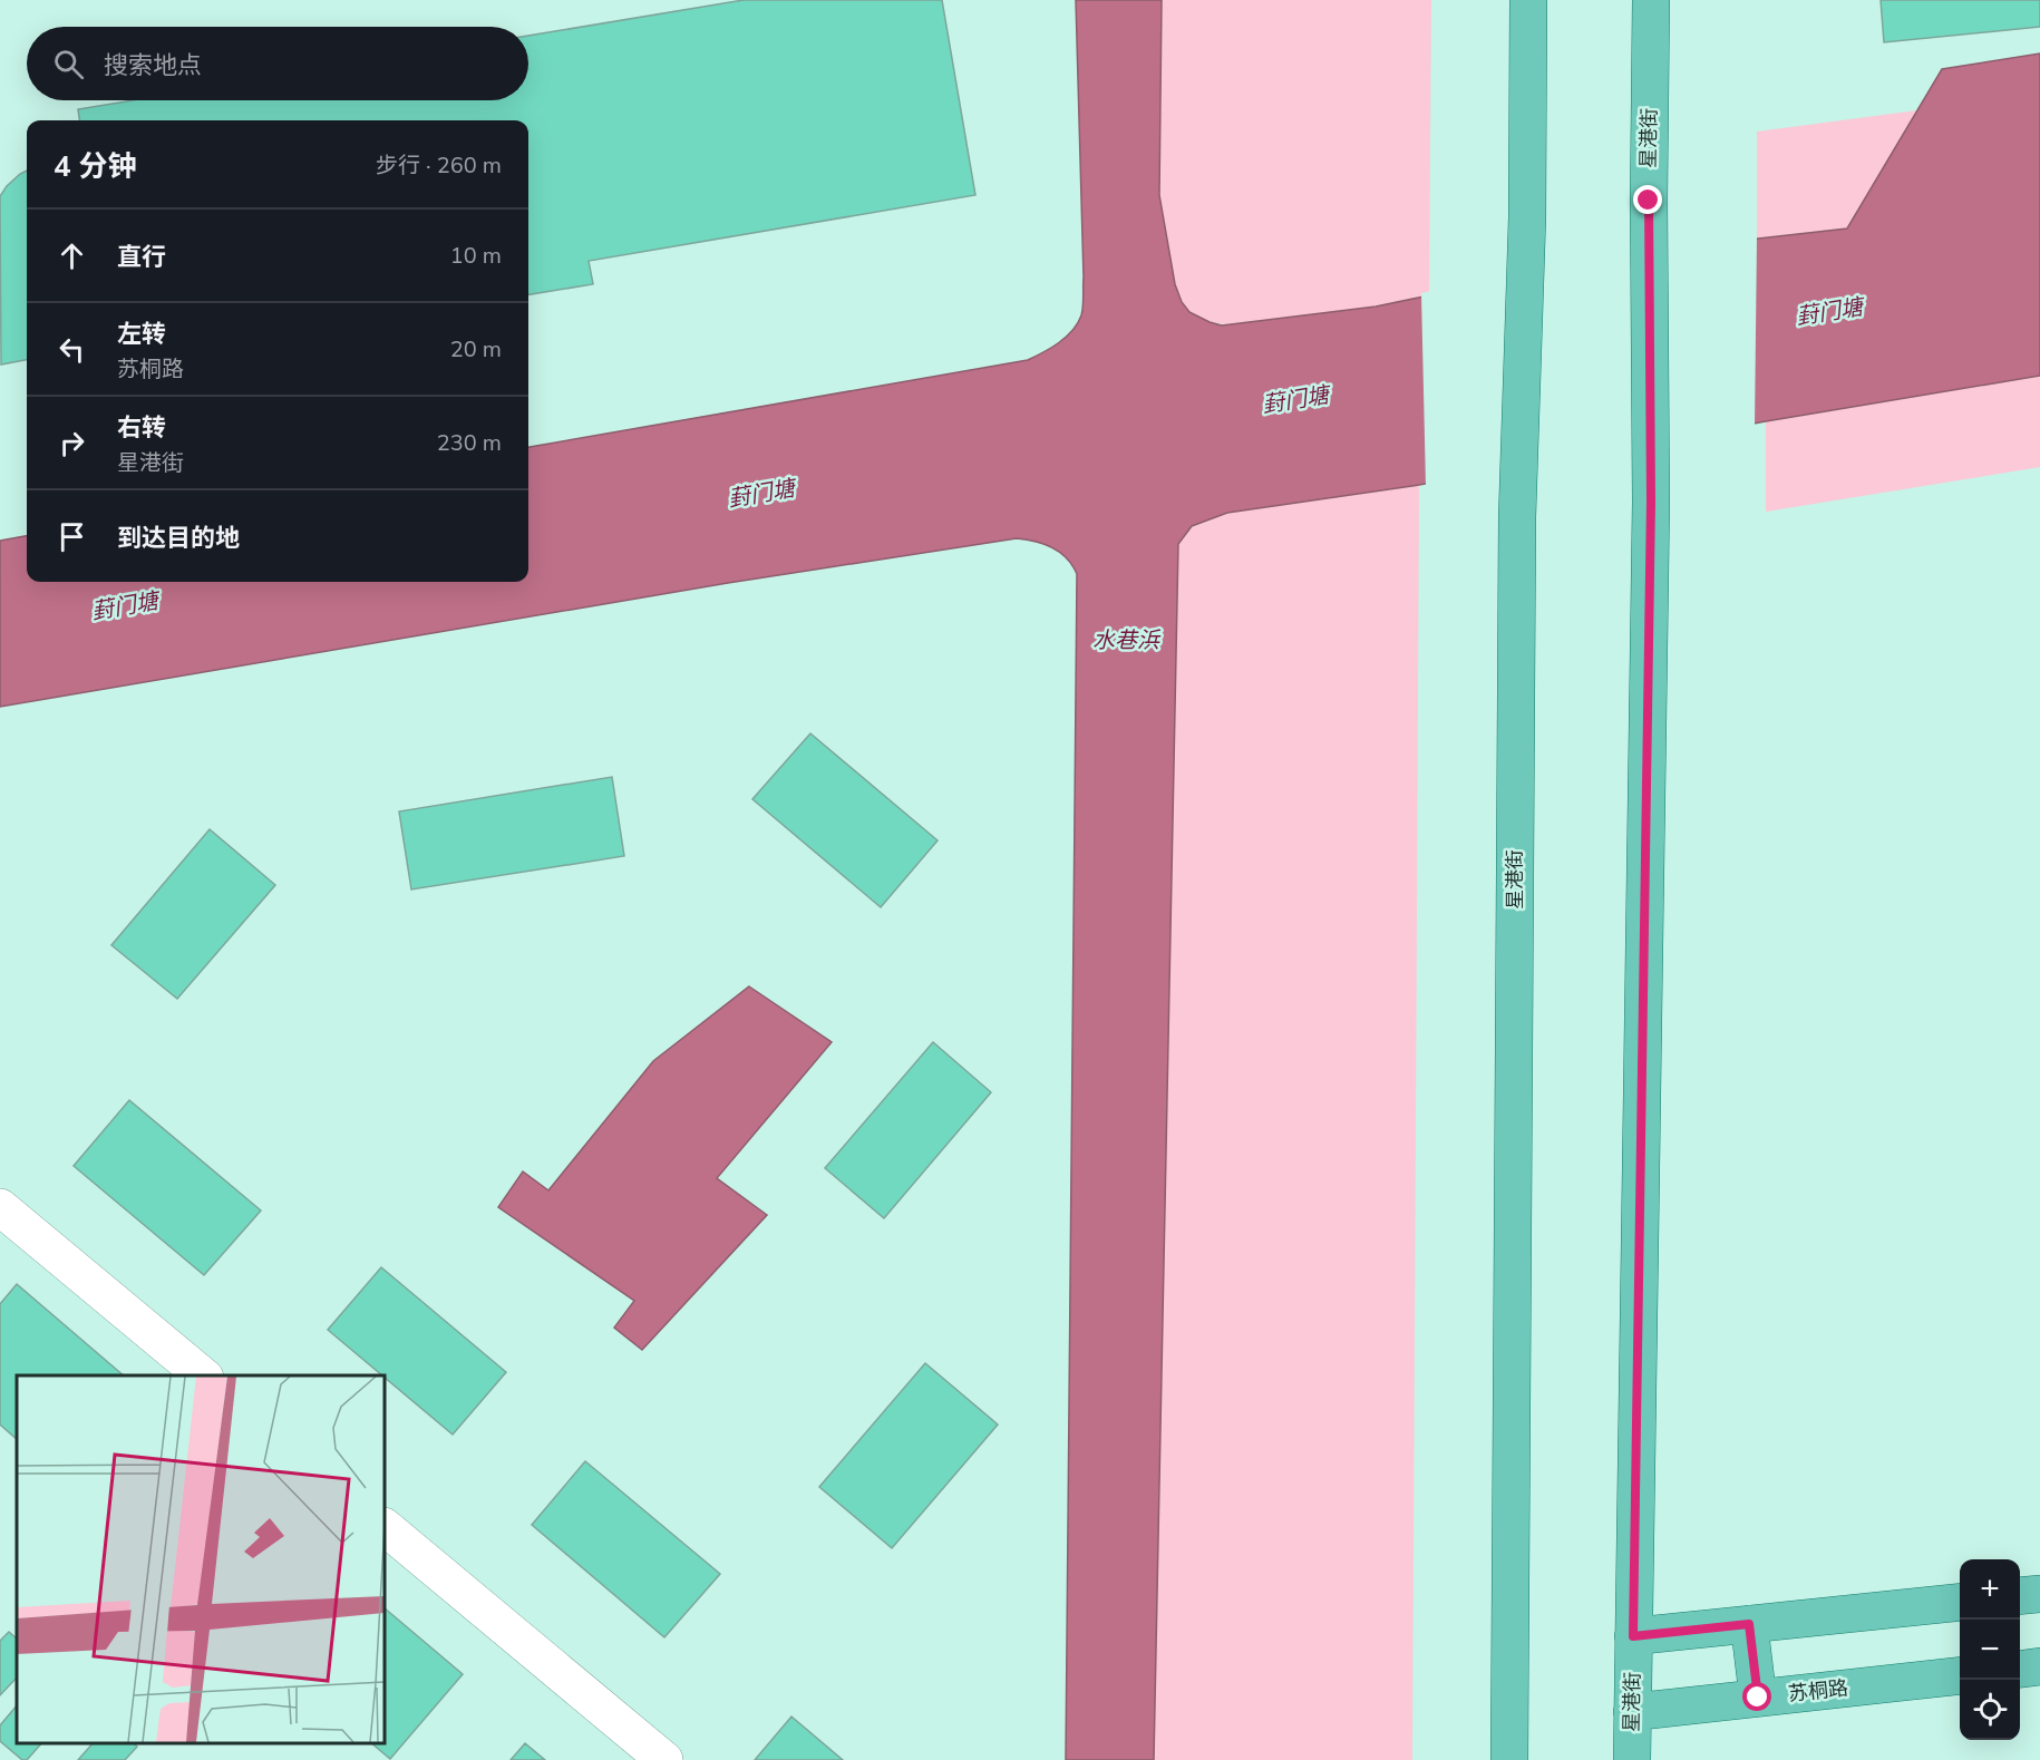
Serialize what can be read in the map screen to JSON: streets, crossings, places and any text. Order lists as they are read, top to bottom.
{
  "streets": {
    "main road": ["星港街", "苏桐路"]
  },
  "crossings": [
    ["星港街", "苏桐路"]
  ],
  "water": ["葑门塘", "水巷浜"],
  "page": {
    "search": "搜索地点",
    "heading": ["4 分钟", "步行 · 260 m"],
    "list": [
      ["直行", "10 m"],
      ["左转", "苏桐路", "20 m"],
      ["右转", "星港街", "230 m"],
      "到达目的地"
    ],
    "map_buttons": ["+", "−"]
  }
}
